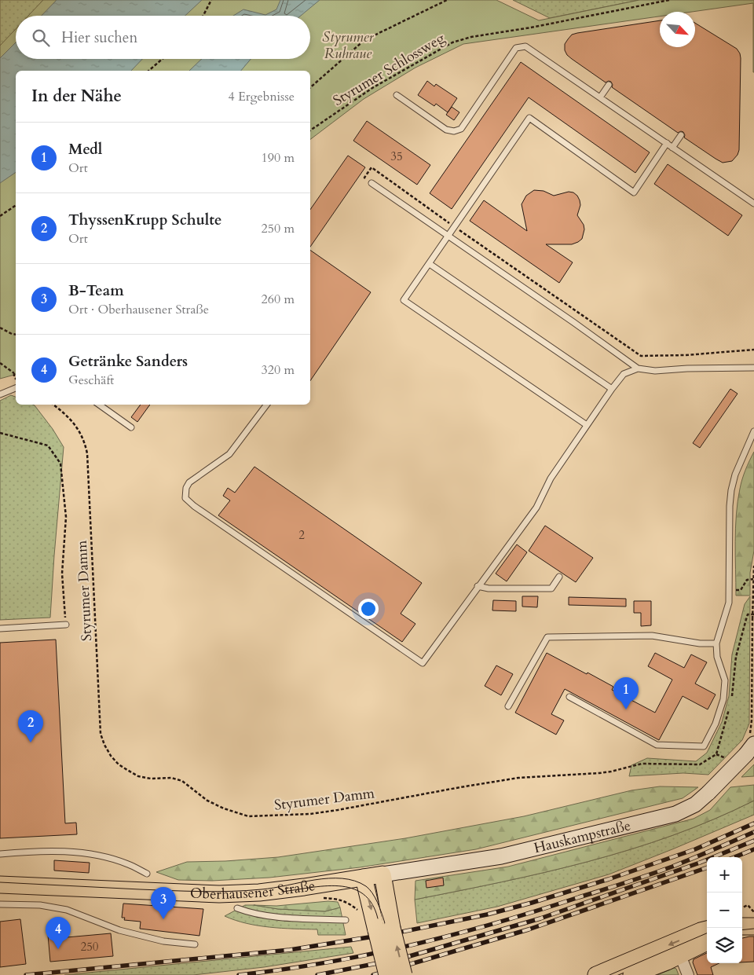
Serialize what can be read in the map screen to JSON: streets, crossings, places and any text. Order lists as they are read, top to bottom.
{
  "streets": {
    "main road": ["Hauskampstraße", "Oberhausener Straße"],
    "path": ["Styrumer Schlossweg", "Styrumer Damm"]
  },
  "crossings": [
    ["Hauskampstraße", "Oberhausener Straße"]
  ],
  "parks": ["Styrumer Ruhraue"],
  "house_numbers": ["35", "2", "250"],
  "north": "bottom right",
  "page": {
    "search": "Hier suchen",
    "heading": ["In der Nähe", "4 Ergebnisse"],
    "list": [
      {
        "mark": "1",
        "name": "Medl",
        "note": "Ort",
        "value": "190 m"
      },
      {
        "mark": "2",
        "name": "ThyssenKrupp Schulte",
        "note": "Ort",
        "value": "250 m"
      },
      {
        "mark": "3",
        "name": "B-Team",
        "note": "Ort · Oberhausener Straße",
        "value": "260 m"
      },
      {
        "mark": "4",
        "name": "Getränke Sanders",
        "note": "Geschäft",
        "value": "320 m"
      }
    ],
    "pins": [
      "1",
      "2",
      "3",
      "4"
    ],
    "map_buttons": ["+", "−"]
  }
}
